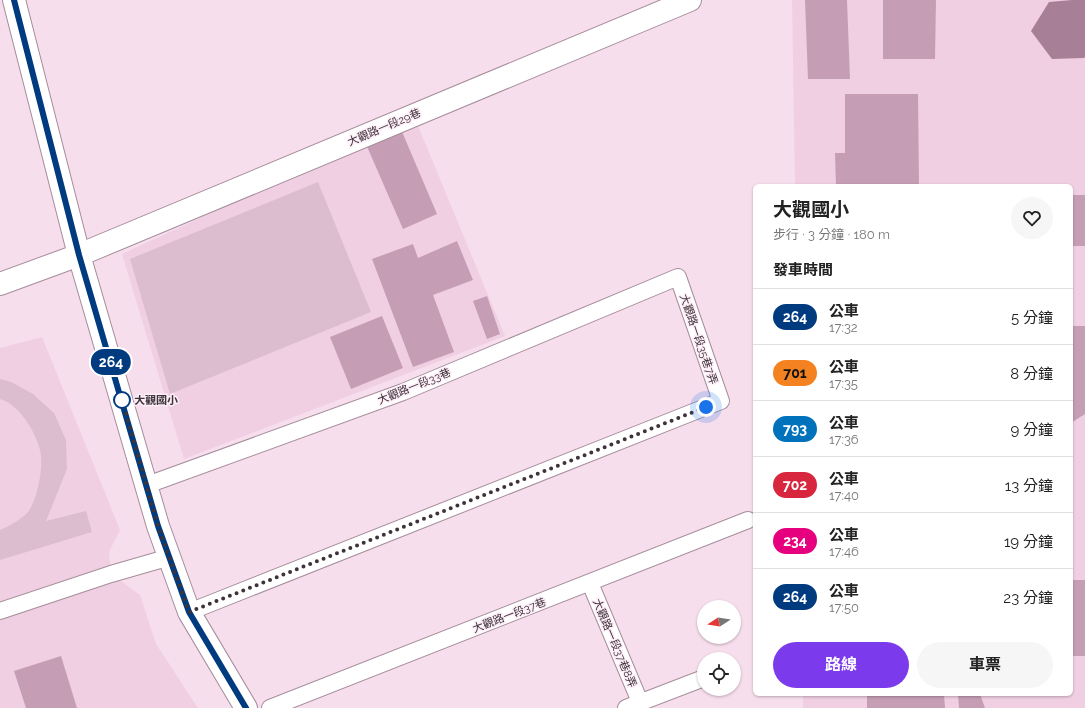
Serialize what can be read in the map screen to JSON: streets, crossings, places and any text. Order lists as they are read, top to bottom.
{
  "streets": {
    "main road": ["大觀路一段29巷"],
    "lane": [
      "大觀路一段35巷7弄",
      "大觀路一段33巷",
      "大觀路一段37巷",
      "大觀路一段37巷8弄"
    ]
  },
  "crossings": [
    ["大觀路一段35巷7弄", "大觀路一段33巷"],
    ["大觀路一段37巷", "大觀路一段37巷8弄"]
  ],
  "places": ["大觀國小"],
  "lines": ["bus line 264"],
  "north": "left",
  "page": {
    "on_map": "264",
    "heading": [
      ["大觀國小", "步行 · 3 分鐘 · 180 m"],
      "發車時間"
    ],
    "list": [
      {
        "mark": "264",
        "name": "公車",
        "note": "17:32",
        "value": "5 分鐘"
      },
      {
        "mark": "701",
        "name": "公車",
        "note": "17:35",
        "value": "8 分鐘"
      },
      {
        "mark": "793",
        "name": "公車",
        "note": "17:36",
        "value": "9 分鐘"
      },
      {
        "mark": "702",
        "name": "公車",
        "note": "17:40",
        "value": "13 分鐘"
      },
      {
        "mark": "234",
        "name": "公車",
        "note": "17:46",
        "value": "19 分鐘"
      },
      {
        "mark": "264",
        "name": "公車",
        "note": "17:50",
        "value": "23 分鐘"
      }
    ],
    "buttons": ["路線", "車票"]
  }
}
